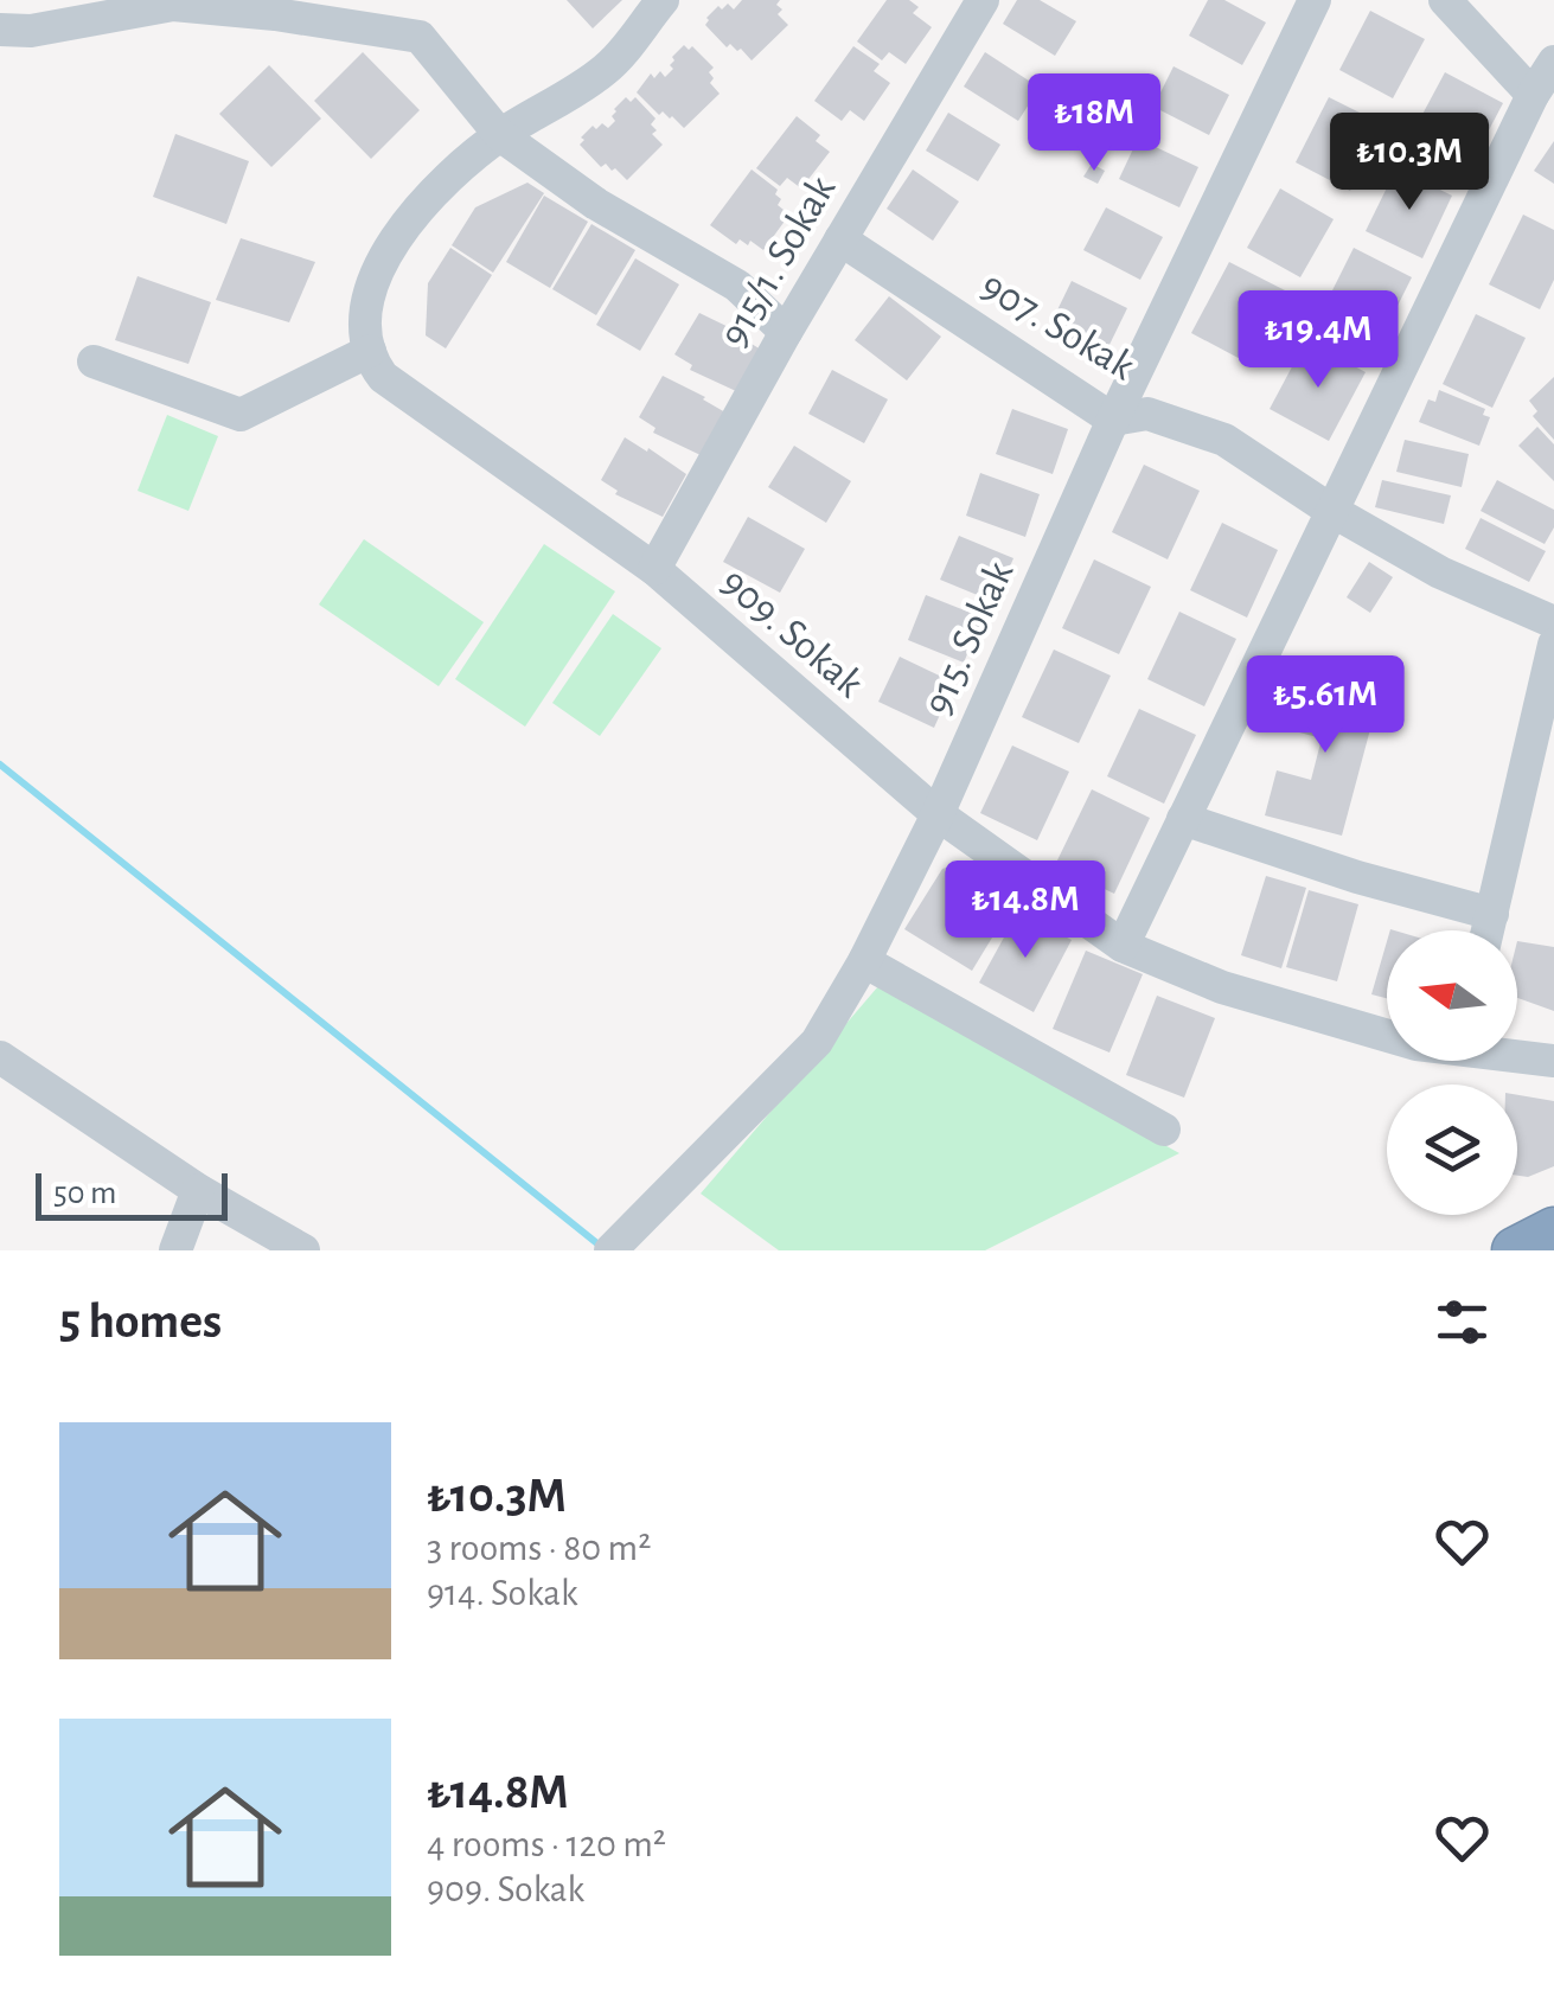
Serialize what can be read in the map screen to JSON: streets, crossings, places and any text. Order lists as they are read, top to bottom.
{
  "streets": {
    "street": [
      "915/1. Sokak",
      "907. Sokak",
      "909. Sokak",
      "915. Sokak"
    ]
  },
  "crossings": [
    ["915/1. Sokak", "907. Sokak"],
    ["915/1. Sokak", "909. Sokak"],
    ["907. Sokak", "915. Sokak"],
    ["909. Sokak", "915. Sokak"]
  ],
  "scale_bar": "50 m",
  "north": "left",
  "page": {
    "price": [
      "₺18M",
      "₺10.3M",
      "₺19.4M",
      "₺5.61M",
      "₺14.8M"
    ],
    "scale": "50 m",
    "heading": "5 homes",
    "list": [
      {
        "name": "₺10.3M",
        "note": "3 rooms · 80 m² · 914. Sokak"
      },
      {
        "name": "₺14.8M",
        "note": "4 rooms · 120 m² · 909. Sokak"
      }
    ]
  }
}
